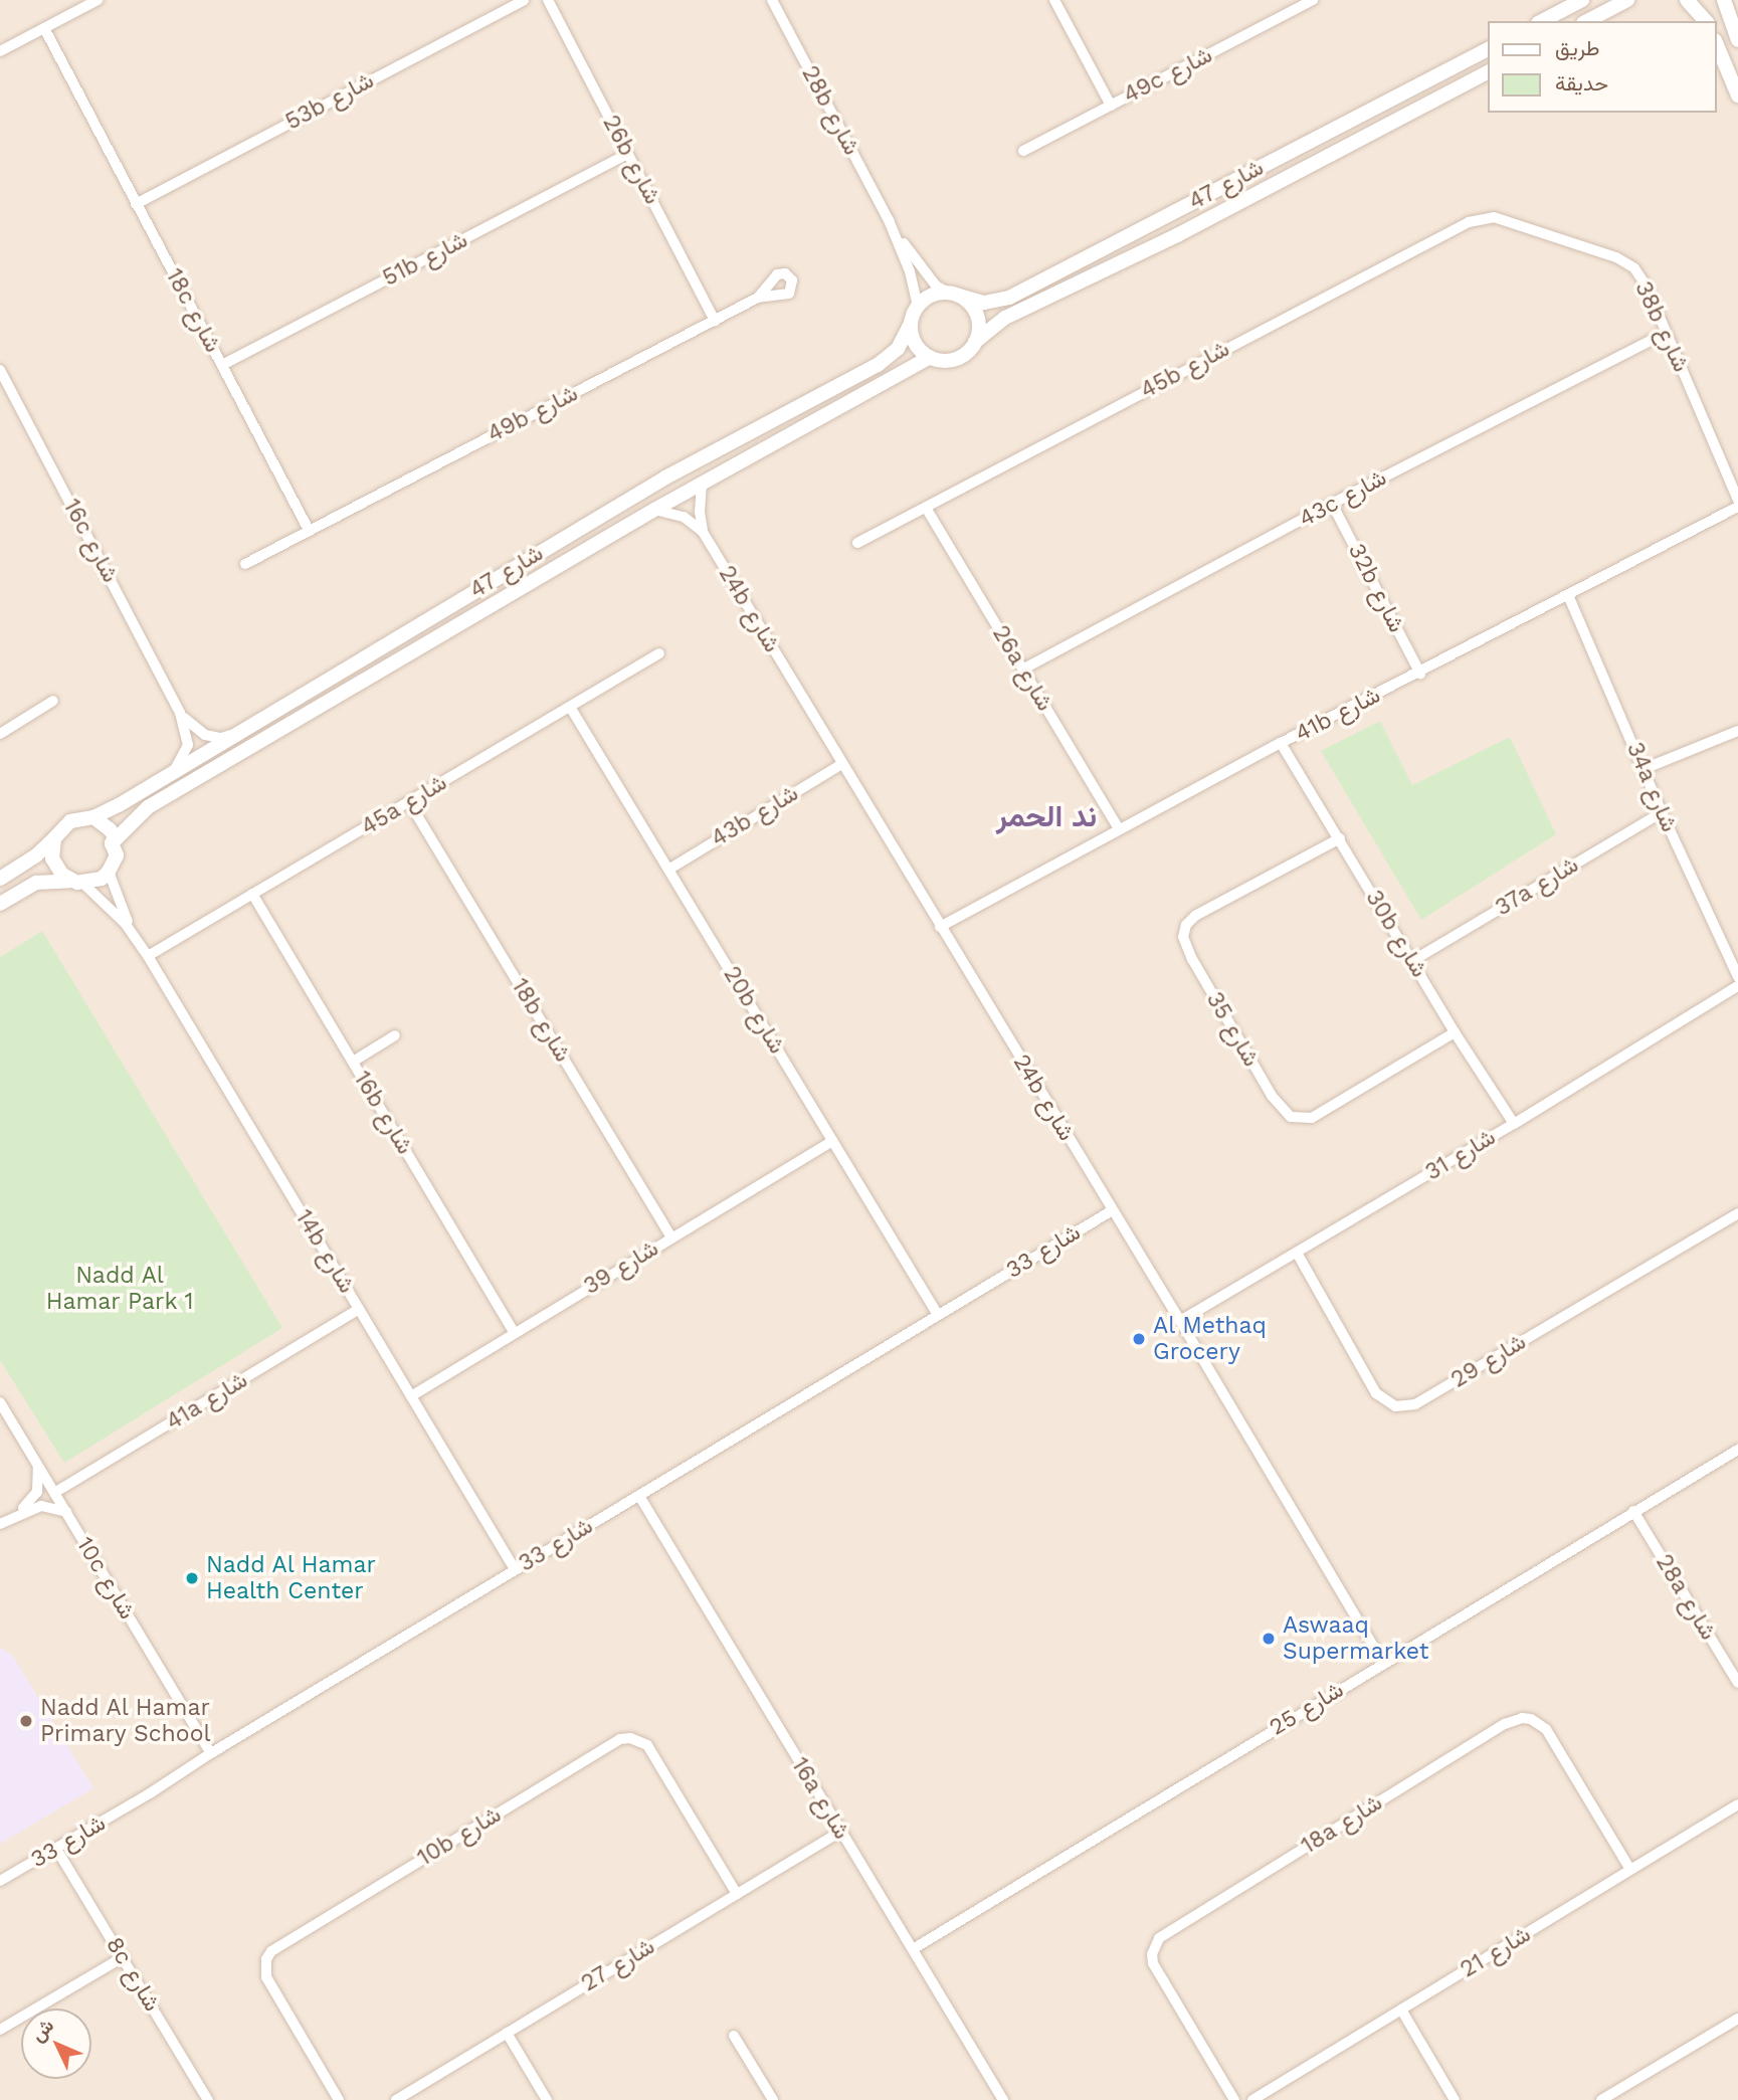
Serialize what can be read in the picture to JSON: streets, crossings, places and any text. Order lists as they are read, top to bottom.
{
  "streets": {
    "street": [
      "49c شارع",
      "53b شارع",
      "28b شارع",
      "26b شارع",
      "شارع 47",
      "51b شارع",
      "18c شارع",
      "38b شارع",
      "45b شارع",
      "49b شارع",
      "43c شارع",
      "16c شارع",
      "32b شارع",
      "24b شارع",
      "26a شارع",
      "41b شارع",
      "34a شارع",
      "45a شارع",
      "43b شارع",
      "37a شارع",
      "30b شارع",
      "20b شارع",
      "18b شارع",
      "شارع 35",
      "16b شارع",
      "شارع 31",
      "14b شارع",
      "شارع 33",
      "شارع 39",
      "شارع 29",
      "41a شارع",
      "10c شارع",
      "28a شارع",
      "شارع 25",
      "16a شارع",
      "18a شارع",
      "10b شارع",
      "شارع 21",
      "شارع 27",
      "8c شارع"
    ]
  },
  "crossings": [
    ["53b شارع", "18c شارع"],
    ["28b شارع", "شارع 47"],
    ["26b شارع", "51b شارع"],
    ["26b شارع", "49b شارع"],
    ["شارع 47", "16c شارع"],
    ["شارع 47", "24b شارع"],
    ["شارع 47", "14b شارع"],
    ["51b شارع", "18c شارع"],
    ["18c شارع", "49b شارع"],
    ["38b شارع", "45b شارع"],
    ["38b شارع", "43c شارع"],
    ["45b شارع", "26a شارع"],
    ["43c شارع", "32b شارع"],
    ["43c شارع", "26a شارع"],
    ["32b شارع", "41b شارع"],
    ["24b شارع", "41b شارع"],
    ["24b شارع", "43b شارع"],
    ["24b شارع", "شارع 31"],
    ["24b شارع", "شارع 33"],
    ["24b شارع", "شارع 25"],
    ["26a شارع", "41b شارع"],
    ["41b شارع", "34a شارع"],
    ["41b شارع", "30b شارع"],
    ["34a شارع", "37a شارع"],
    ["45a شارع", "20b شارع"],
    ["45a شارع", "18b شارع"],
    ["45a شارع", "16b شارع"],
    ["45a شارع", "14b شارع"],
    ["43b شارع", "20b شارع"],
    ["37a شارع", "30b شارع"],
    ["30b شارع", "شارع 35"],
    ["30b شارع", "شارع 31"],
    ["20b شارع", "شارع 33"],
    ["20b شارع", "شارع 39"],
    ["18b شارع", "شارع 39"],
    ["16b شارع", "شارع 39"],
    ["شارع 31", "شارع 29"],
    ["14b شارع", "شارع 33"],
    ["14b شارع", "شارع 39"],
    ["14b شارع", "41a شارع"],
    ["شارع 33", "10c شارع"],
    ["شارع 33", "16a شارع"],
    ["شارع 33", "8c شارع"],
    ["41a شارع", "10c شارع"],
    ["28a شارع", "شارع 25"],
    ["شارع 25", "16a شارع"],
    ["16a شارع", "شارع 27"],
    ["18a شارع", "شارع 21"],
    ["10b شارع", "شارع 27"]
  ],
  "districts": ["ند الحمر"],
  "parks": ["Nadd Al Hamar Park 1"],
  "places": [
    "Al Methaq Grocery",
    "Nadd Al Hamar Health Center",
    "Aswaaq Supermarket",
    "Nadd Al Hamar Primary School"
  ],
  "legend": ["طريق", "حديقة"],
  "north": "top left"
}
